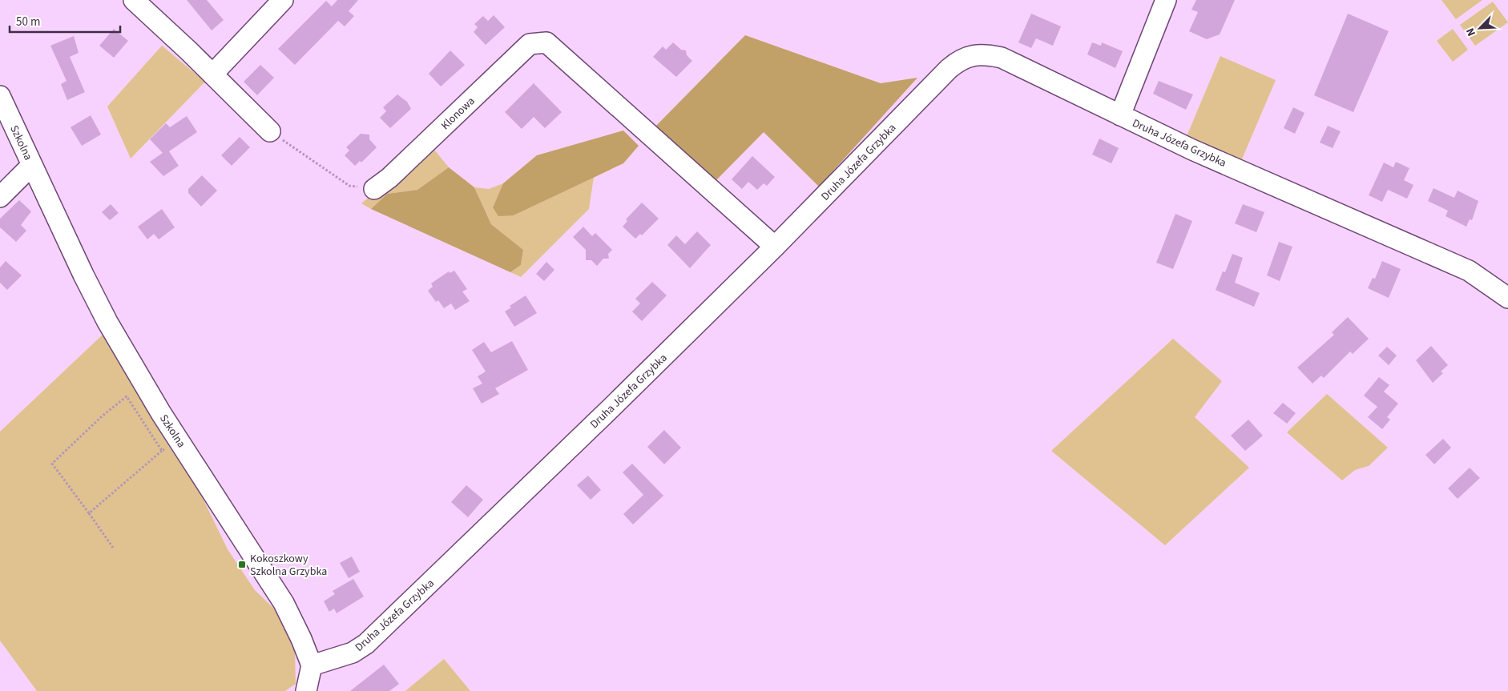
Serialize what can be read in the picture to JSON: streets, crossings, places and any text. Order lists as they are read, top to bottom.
{
  "streets": {
    "street": ["Klonowa", "Szkolna", "Druha Józefa Grzybka"]
  },
  "crossings": [
    ["Klonowa", "Druha Józefa Grzybka"],
    ["Szkolna", "Druha Józefa Grzybka"]
  ],
  "places": {
    "transit": ["Kokoszkowy Szkolna Grzybka"]
  },
  "scale_bar": "50 m",
  "north": "bottom left"
}
